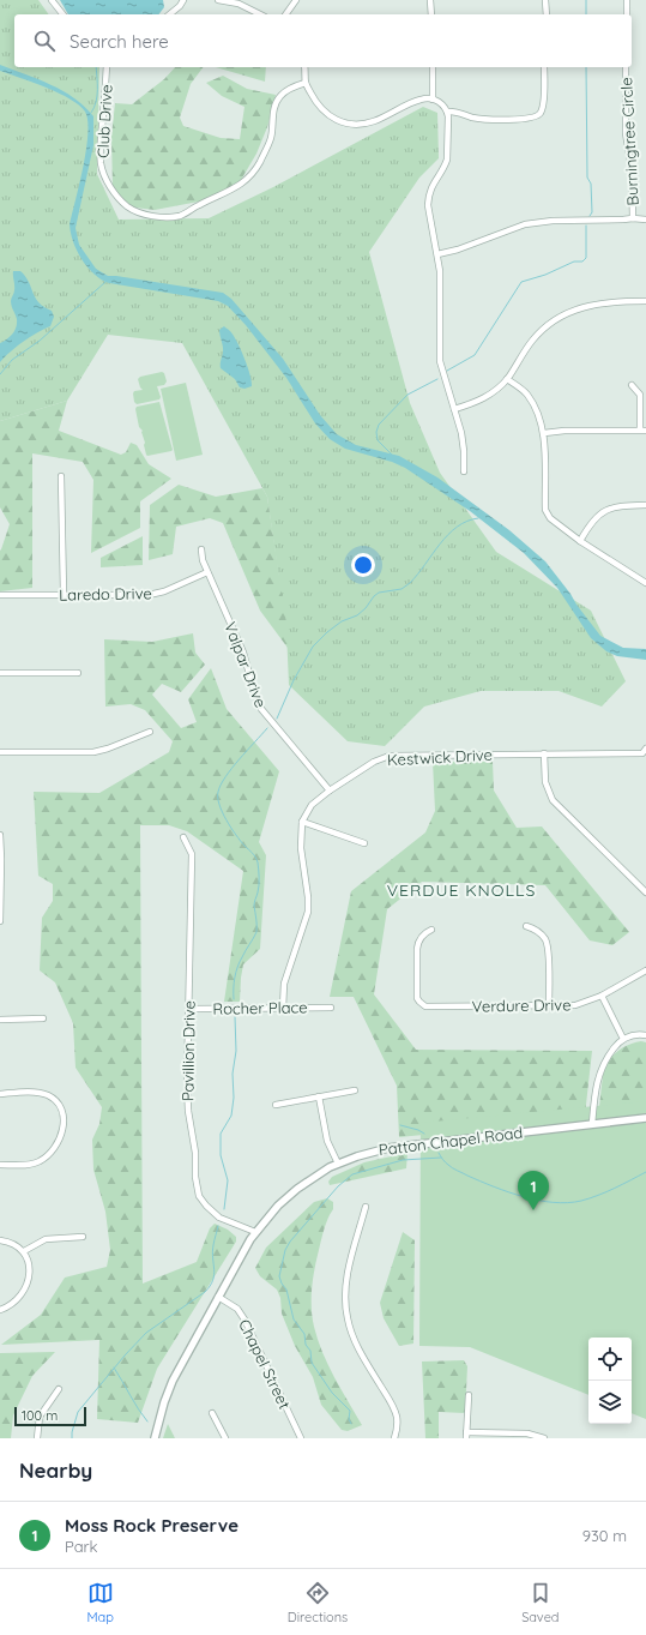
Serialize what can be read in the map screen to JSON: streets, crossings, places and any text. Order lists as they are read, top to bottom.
{
  "streets": {
    "street": [
      "Club Drive",
      "Burningtree Circle",
      "Laredo Drive",
      "Valpar Drive",
      "Kestwick Drive",
      "Verdure Drive",
      "Rocher Place",
      "Pavillion Drive",
      "Patton Chapel Road",
      "Chapel Street"
    ]
  },
  "crossings": [
    ["Laredo Drive", "Valpar Drive"],
    ["Valpar Drive", "Kestwick Drive"],
    ["Rocher Place", "Pavillion Drive"],
    ["Pavillion Drive", "Patton Chapel Road"],
    ["Patton Chapel Road", "Chapel Street"]
  ],
  "districts": ["VERDUE KNOLLS"],
  "scale_bar": "100 m",
  "page": {
    "search": "Search here",
    "pins": "1",
    "scale": "100 m",
    "heading": "Nearby",
    "list": [
      {
        "mark": "1",
        "name": "Moss Rock Preserve",
        "note": "Park",
        "value": "930 m"
      }
    ],
    "nav": ["Map", "Directions", "Saved"]
  }
}
